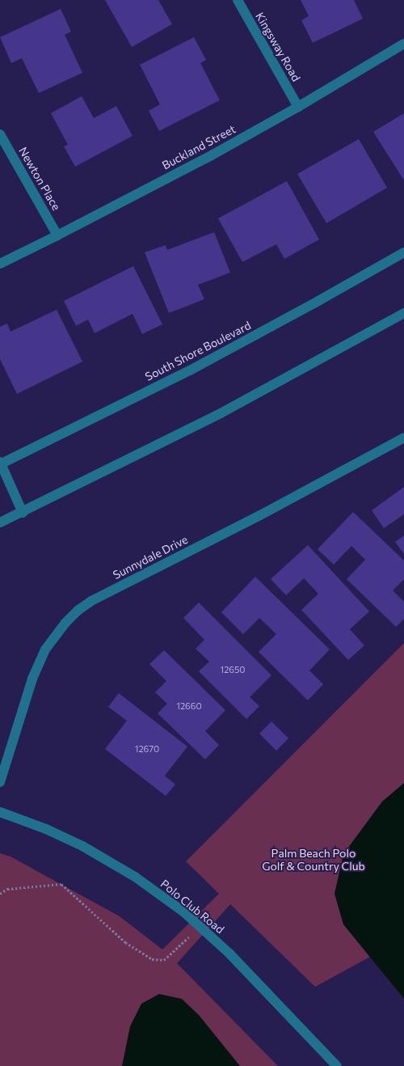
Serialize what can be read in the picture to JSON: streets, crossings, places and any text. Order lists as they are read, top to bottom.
{
  "streets": {
    "street": [
      "Kingsway Road",
      "Buckland Street",
      "Newton Place",
      "South Shore Boulevard",
      "Sunnydale Drive",
      "Polo Club Road"
    ]
  },
  "crossings": [
    ["Kingsway Road", "Buckland Street"],
    ["Buckland Street", "Newton Place"]
  ],
  "parks": ["Palm Beach Polo Golf & Country Club"],
  "house_numbers": ["12650", "12660", "12670"]
}
